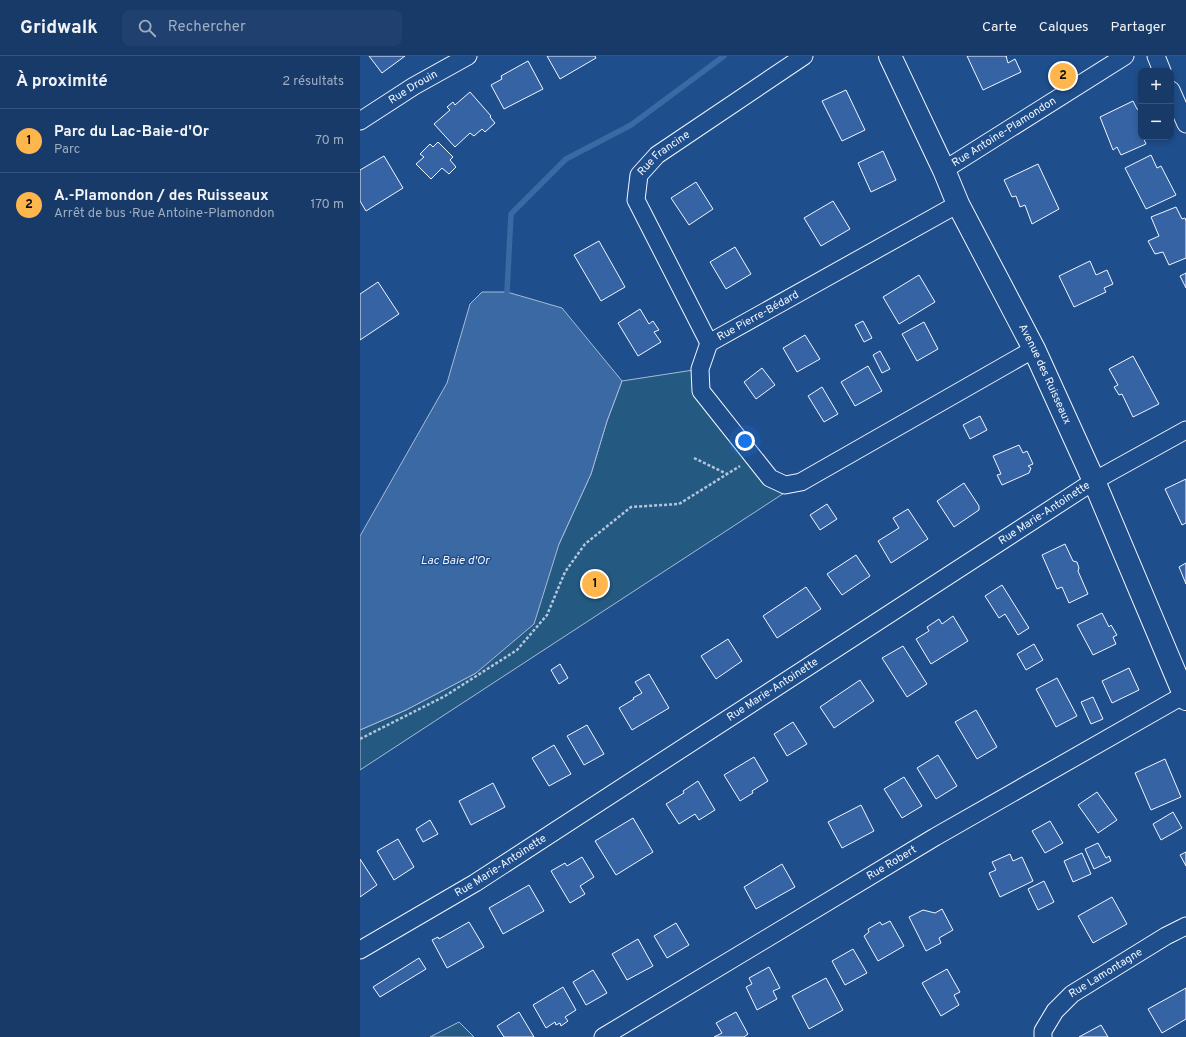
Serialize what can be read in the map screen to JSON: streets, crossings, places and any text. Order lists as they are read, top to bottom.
{
  "streets": {
    "street": [
      "Rue Drouin",
      "Rue Antoine-Plamondon",
      "Rue Francine",
      "Rue Pierre-Bédard",
      "Avenue des Ruisseaux",
      "Rue Marie-Antoinette",
      "Rue Robert",
      "Rue Lamontagne"
    ]
  },
  "crossings": [
    ["Rue Antoine-Plamondon", "Avenue des Ruisseaux"],
    ["Rue Francine", "Rue Pierre-Bédard"],
    ["Rue Pierre-Bédard", "Avenue des Ruisseaux"],
    ["Avenue des Ruisseaux", "Rue Marie-Antoinette"],
    ["Avenue des Ruisseaux", "Rue Robert"]
  ],
  "water": ["Lac Baie d'Or"],
  "page": {
    "header": "Gridwalk",
    "search": "Rechercher",
    "nav": ["Carte", "Calques", "Partager"],
    "heading": ["À proximité", "2 résultats"],
    "pins": ["2", "1"],
    "map_buttons": ["+", "−"],
    "list": [
      {
        "mark": "1",
        "name": "Parc du Lac-Baie-d'Or",
        "note": "Parc",
        "value": "70 m"
      },
      {
        "mark": "2",
        "name": "A.-Plamondon / des Ruisseaux",
        "note": "Arrêt de bus · Rue Antoine-Plamondon",
        "value": "170 m"
      }
    ]
  }
}
